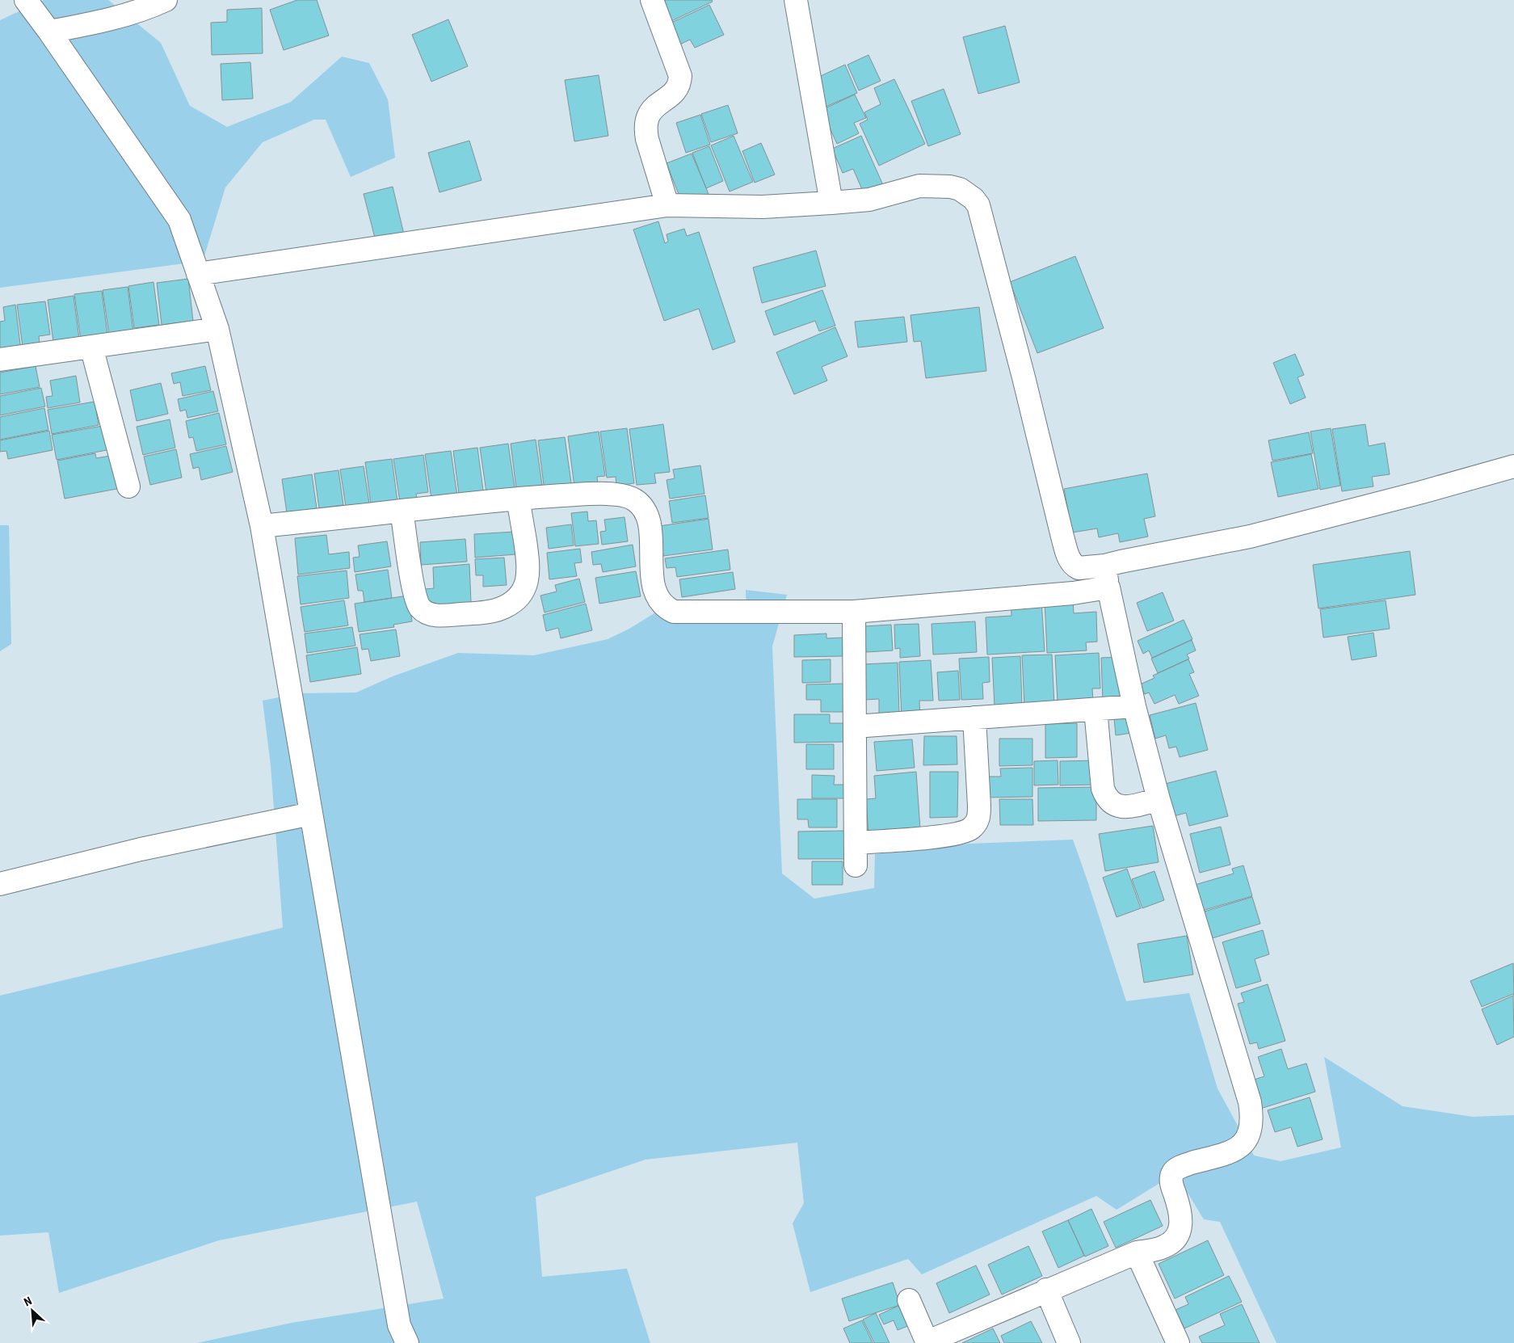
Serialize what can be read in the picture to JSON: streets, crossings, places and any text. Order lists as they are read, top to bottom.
{
  "north": "top left"
}
